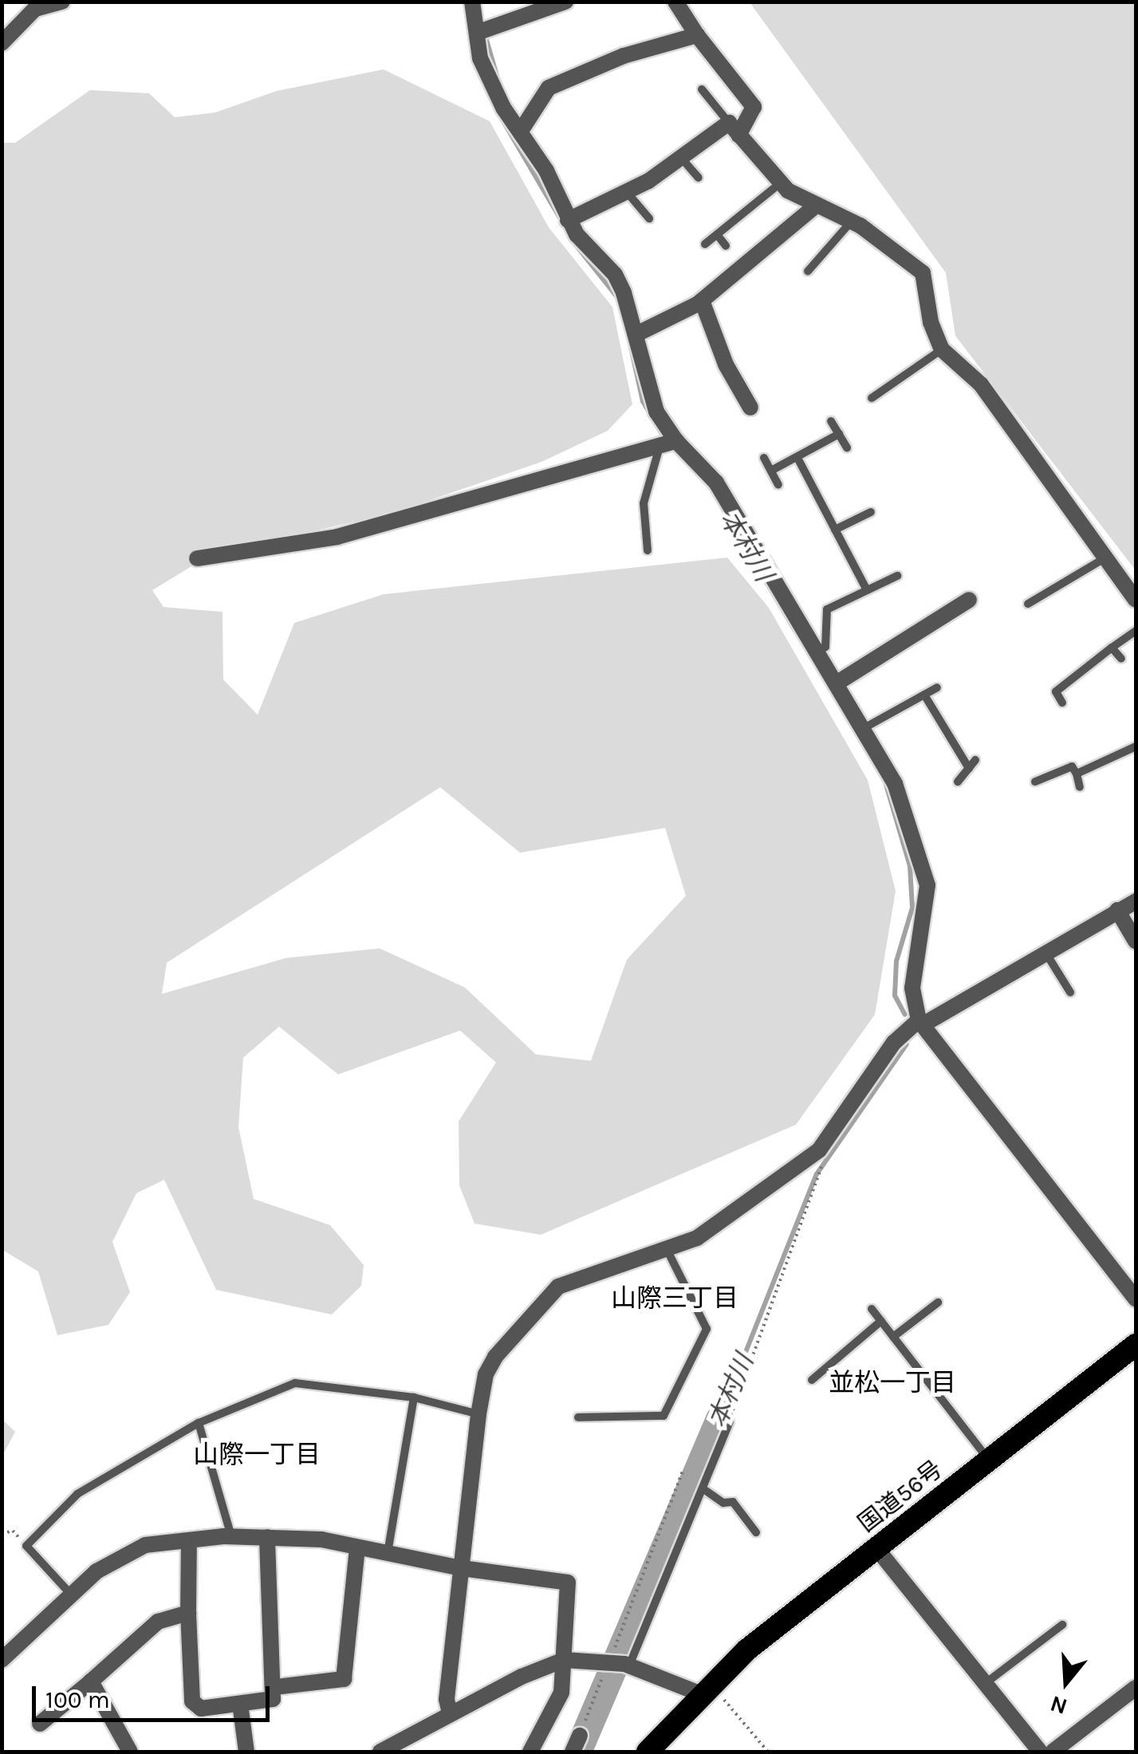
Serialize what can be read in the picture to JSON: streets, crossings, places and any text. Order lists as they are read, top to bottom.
{
  "streets": {
    "highway": ["国道56号"]
  },
  "districts": ["山際三丁目", "並松一丁目", "山際一丁目"],
  "water": ["本村川"],
  "scale_bar": "100 m",
  "north": "bottom"
}
